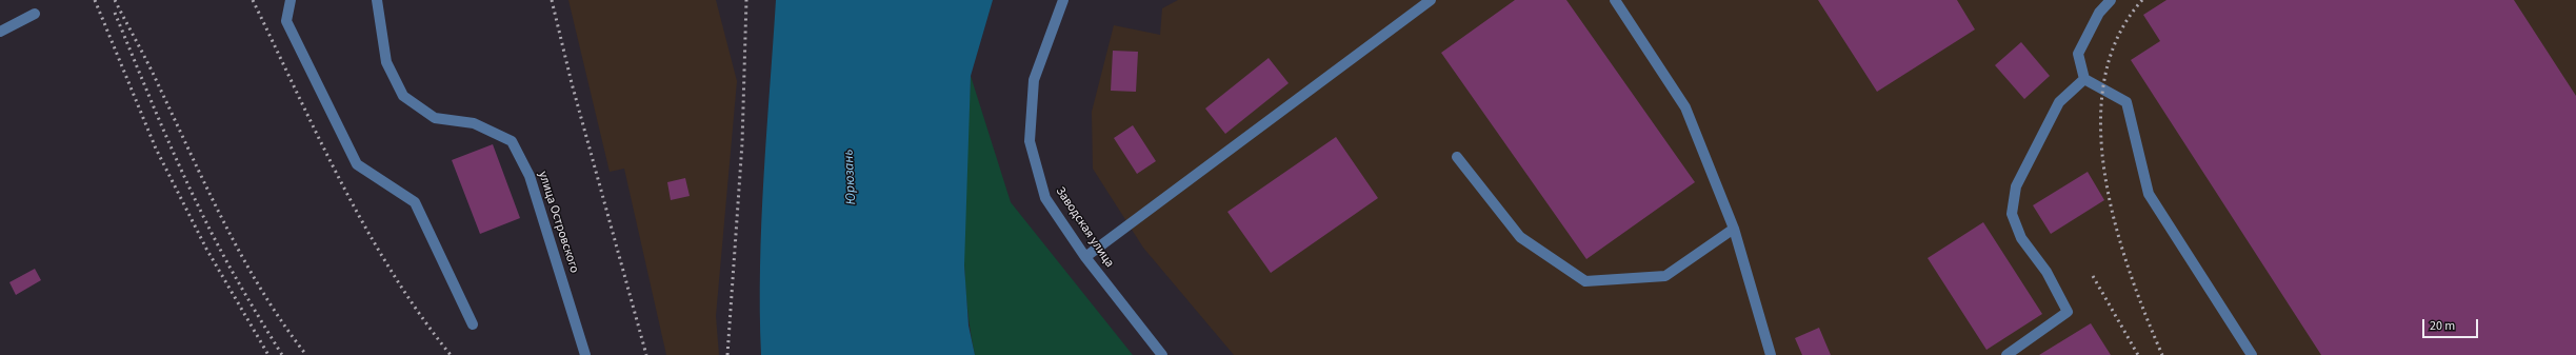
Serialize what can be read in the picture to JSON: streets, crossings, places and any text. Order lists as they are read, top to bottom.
{
  "streets": {
    "street": ["улица Островского", "Заводская улица"]
  },
  "water": ["Юрюзань"],
  "scale_bar": "20 m"
}
